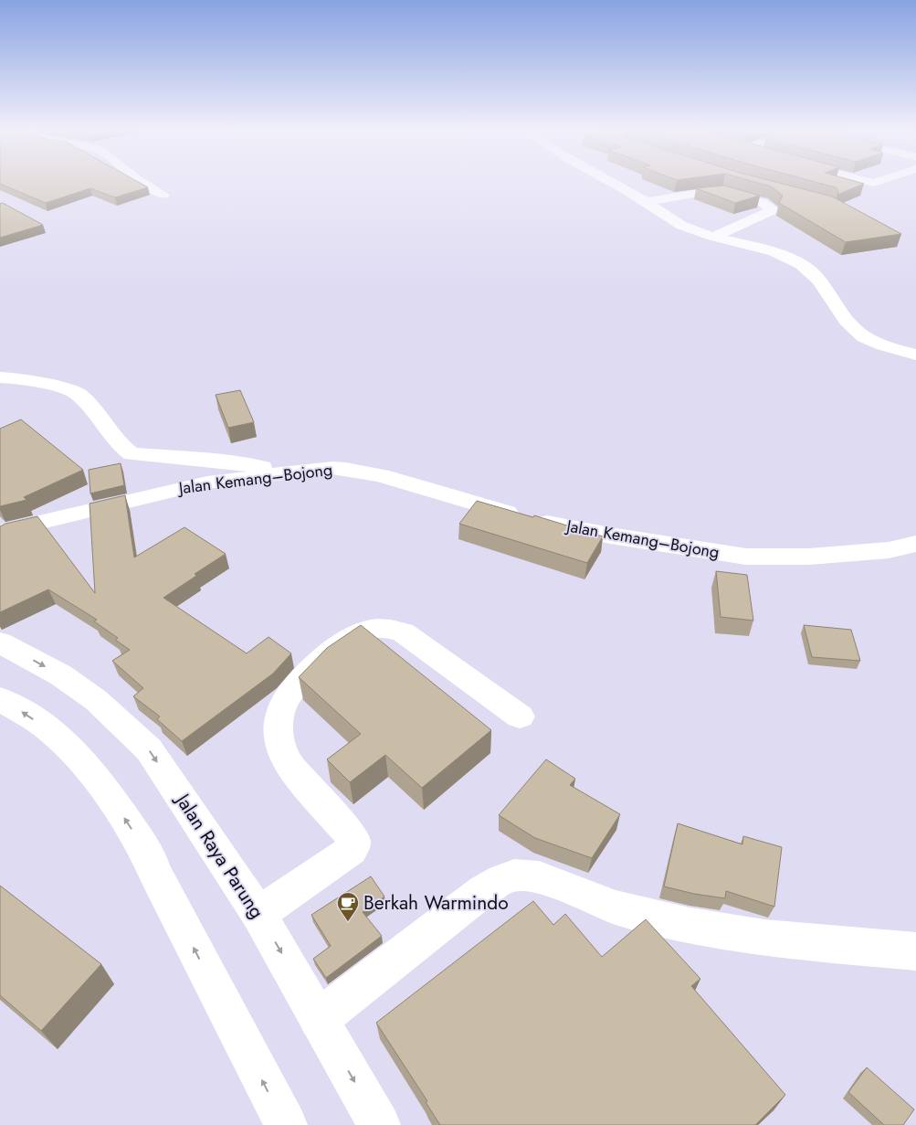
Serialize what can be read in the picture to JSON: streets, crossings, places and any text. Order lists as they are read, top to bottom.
{
  "streets": {
    "main road": ["Jalan Kemang–Bojong", "Jalan Raya Parung"]
  },
  "places": {
    "cafe": ["Berkah Warmindo"]
  }
}
